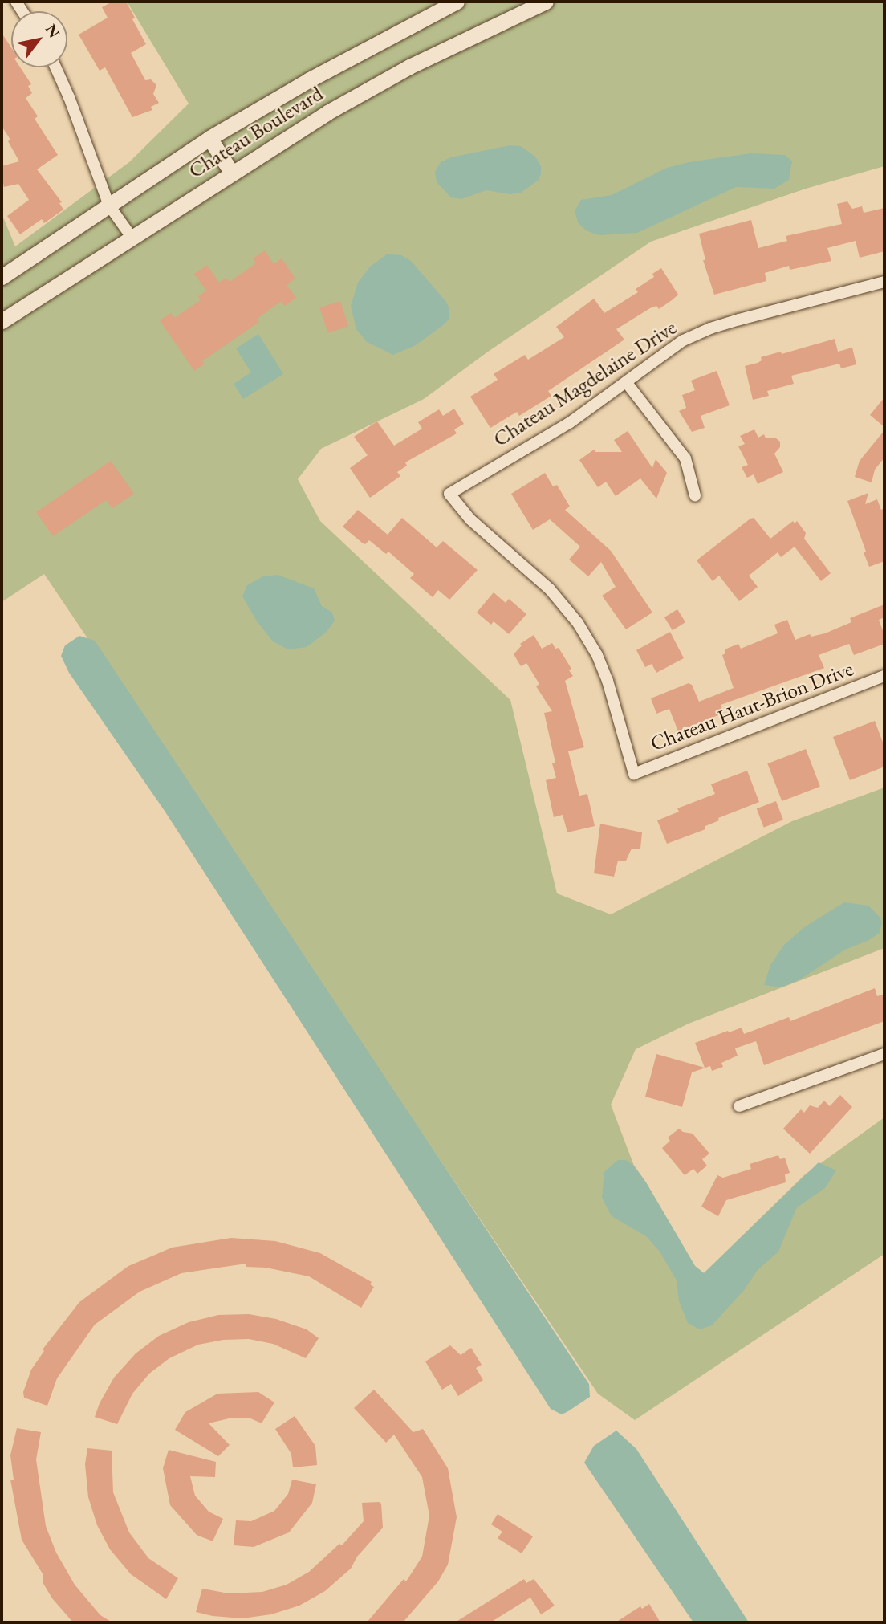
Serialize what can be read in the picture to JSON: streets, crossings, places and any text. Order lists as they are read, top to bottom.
{
  "streets": {
    "street": ["Chateau Boulevard", "Chateau Magdelaine Drive", "Chateau Haut-Brion Drive"]
  },
  "crossings": [
    ["Chateau Magdelaine Drive", "Chateau Haut-Brion Drive"]
  ],
  "north": "top right"
}
